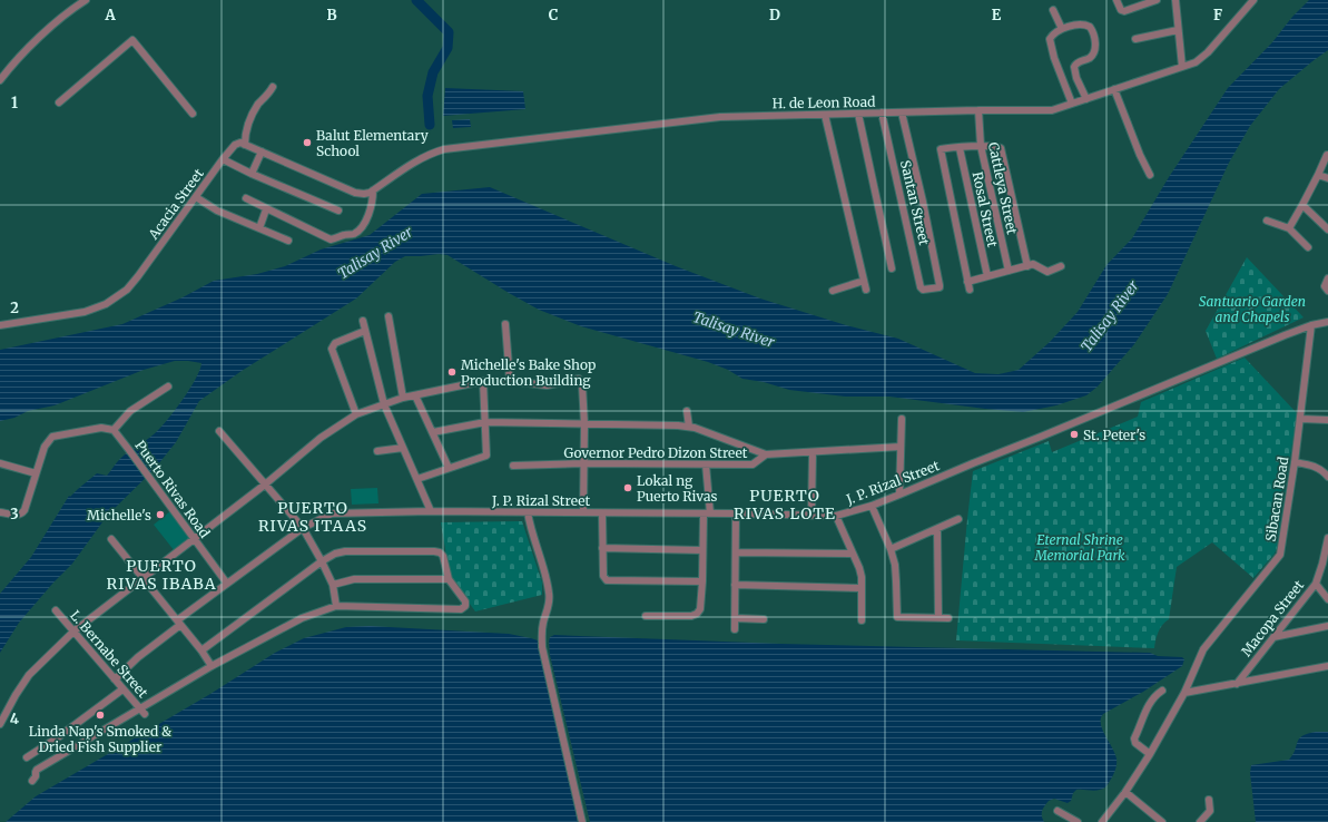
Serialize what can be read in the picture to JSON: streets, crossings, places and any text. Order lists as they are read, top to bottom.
{
  "streets": {
    "street": [
      "H. de Leon Road",
      "Cattleya Street",
      "Santan Street",
      "Acacia Street",
      "Rosal Street",
      "Governor Pedro Dizon Street",
      "J. P. Rizal Street",
      "Puerto Rivas Road",
      "Sibacan Road",
      "Macopa Street",
      "L. Bernabe Street"
    ]
  },
  "crossings": [
    ["H. de Leon Road", "Cattleya Street"],
    ["H. de Leon Road", "Santan Street"],
    ["J. P. Rizal Street", "Sibacan Road"]
  ],
  "districts": ["PUERTO RIVAS LOTE", "PUERTO RIVAS ITAAS", "PUERTO RIVAS IBABA"],
  "water": ["Talisay River"],
  "parks": ["Santuario Garden and Chapels", "Eternal Shrine Memorial Park"],
  "places": [
    "Balut Elementary School",
    "Michelle's Bake Shop Production Building",
    "St. Peter's",
    "Lokal ng Puerto Rivas",
    "Michelle's",
    "Linda Nap's Smoked & Dried Fish Supplier"
  ],
  "grid": {
    "columns": [
      "A",
      "B",
      "C",
      "D",
      "E",
      "F"
    ],
    "rows": [
      "1",
      "2",
      "3",
      "4"
    ]
  }
}
